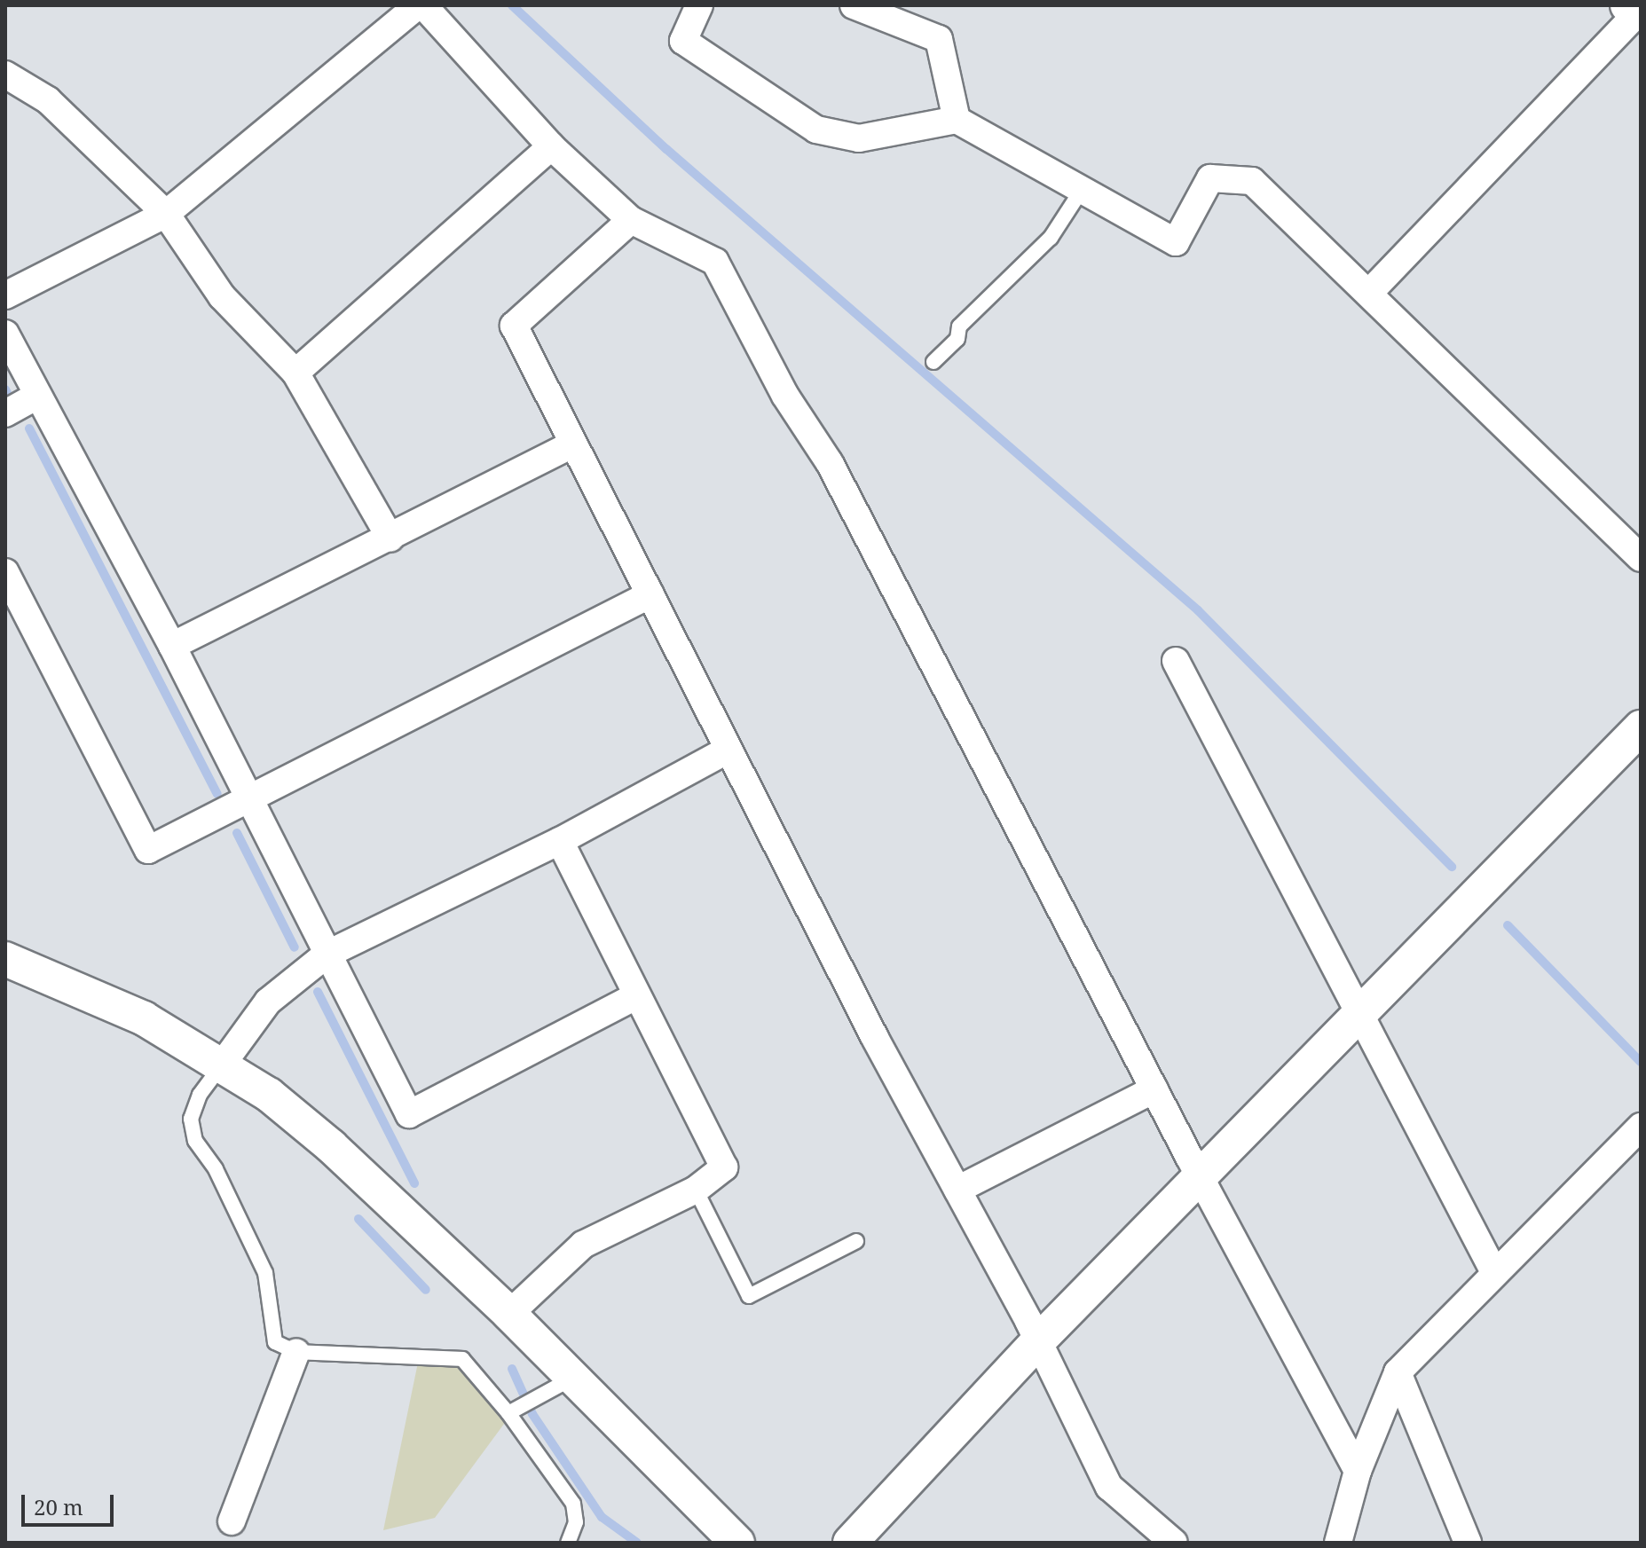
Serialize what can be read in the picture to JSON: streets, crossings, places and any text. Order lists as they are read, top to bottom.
{
  "scale_bar": "20 m"
}
